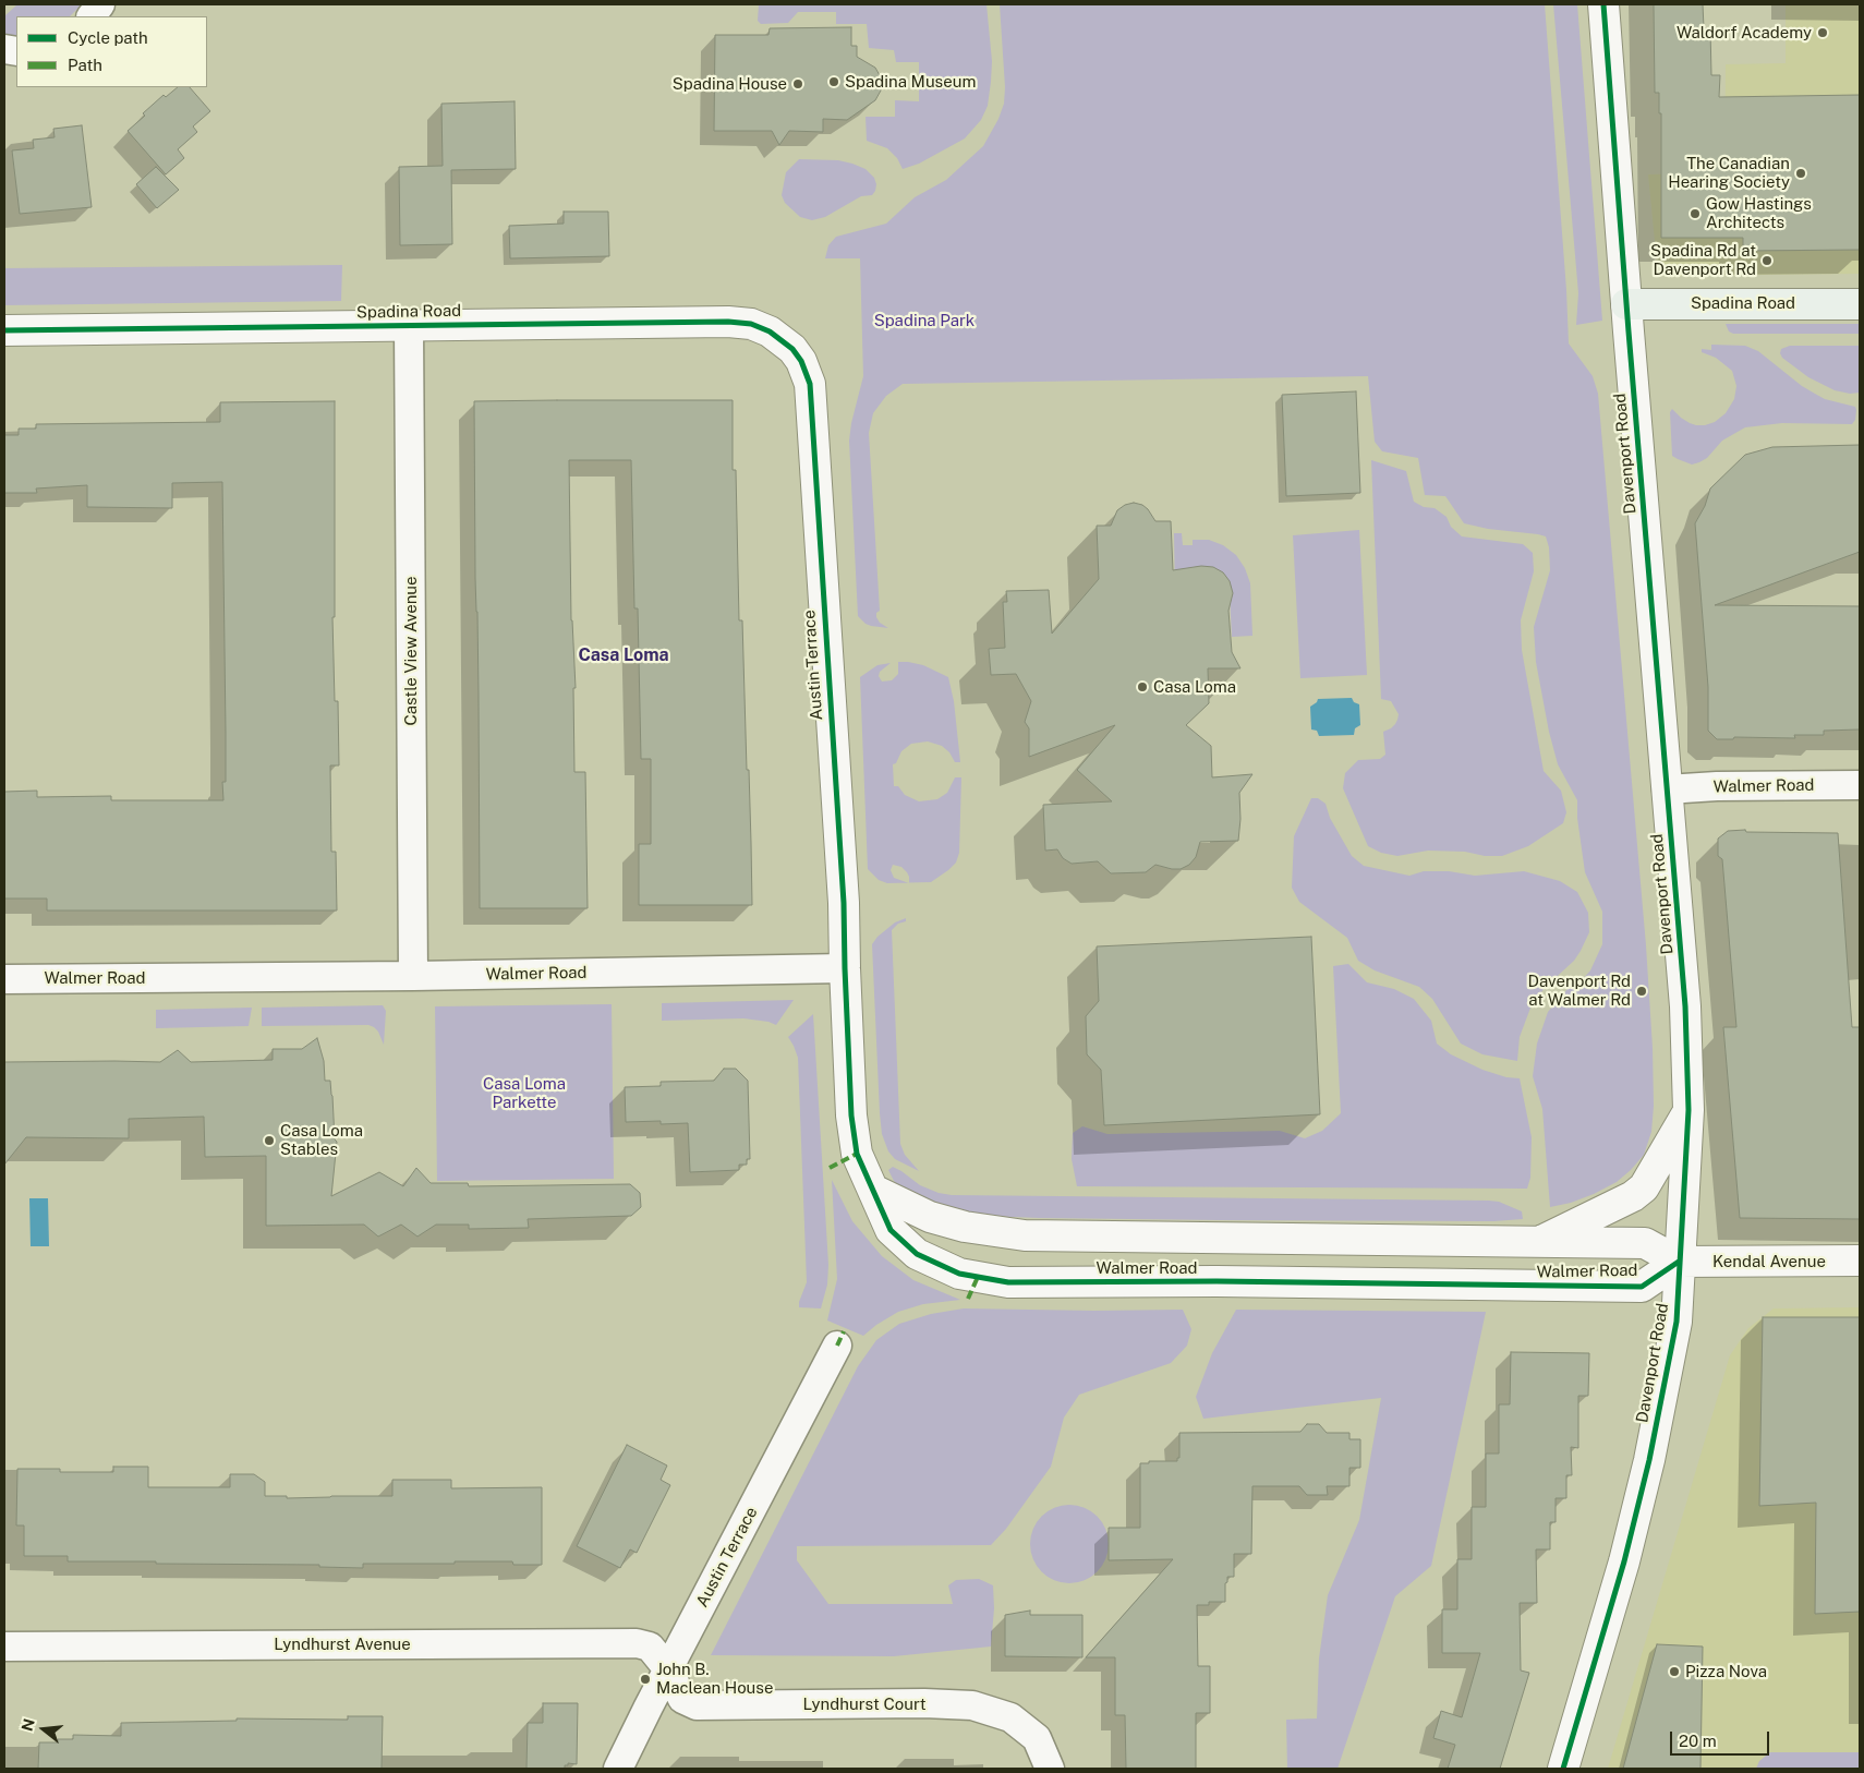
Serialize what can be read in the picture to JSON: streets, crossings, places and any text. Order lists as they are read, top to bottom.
{
  "streets": {
    "main road": ["Spadina Road"],
    "street": [
      "Davenport Road",
      "Castle View Avenue",
      "Austin Terrace",
      "Walmer Road",
      "Kendal Avenue",
      "Lyndhurst Avenue",
      "Lyndhurst Court"
    ]
  },
  "crossings": [
    ["Spadina Road", "Davenport Road"],
    ["Spadina Road", "Castle View Avenue"],
    ["Spadina Road", "Austin Terrace"],
    ["Davenport Road", "Walmer Road"],
    ["Davenport Road", "Kendal Avenue"],
    ["Castle View Avenue", "Walmer Road"],
    ["Austin Terrace", "Walmer Road"],
    ["Austin Terrace", "Lyndhurst Avenue"],
    ["Austin Terrace", "Lyndhurst Court"],
    ["Walmer Road", "Kendal Avenue"],
    ["Lyndhurst Avenue", "Lyndhurst Court"]
  ],
  "districts": ["Casa Loma"],
  "parks": ["Spadina Park", "Casa Loma Parkette"],
  "places": [
    "Waldorf Academy",
    "Spadina Museum",
    "Spadina House",
    "The Canadian Hearing Society",
    "Gow Hastings Architects",
    "Spadina Rd at Davenport Rd",
    "Casa Loma",
    "Davenport Rd at Walmer Rd",
    "Casa Loma Stables",
    "Pizza Nova",
    "John B. Maclean House"
  ],
  "legend": ["Cycle path", "Path"],
  "scale_bar": "20 m",
  "north": "left"
}
